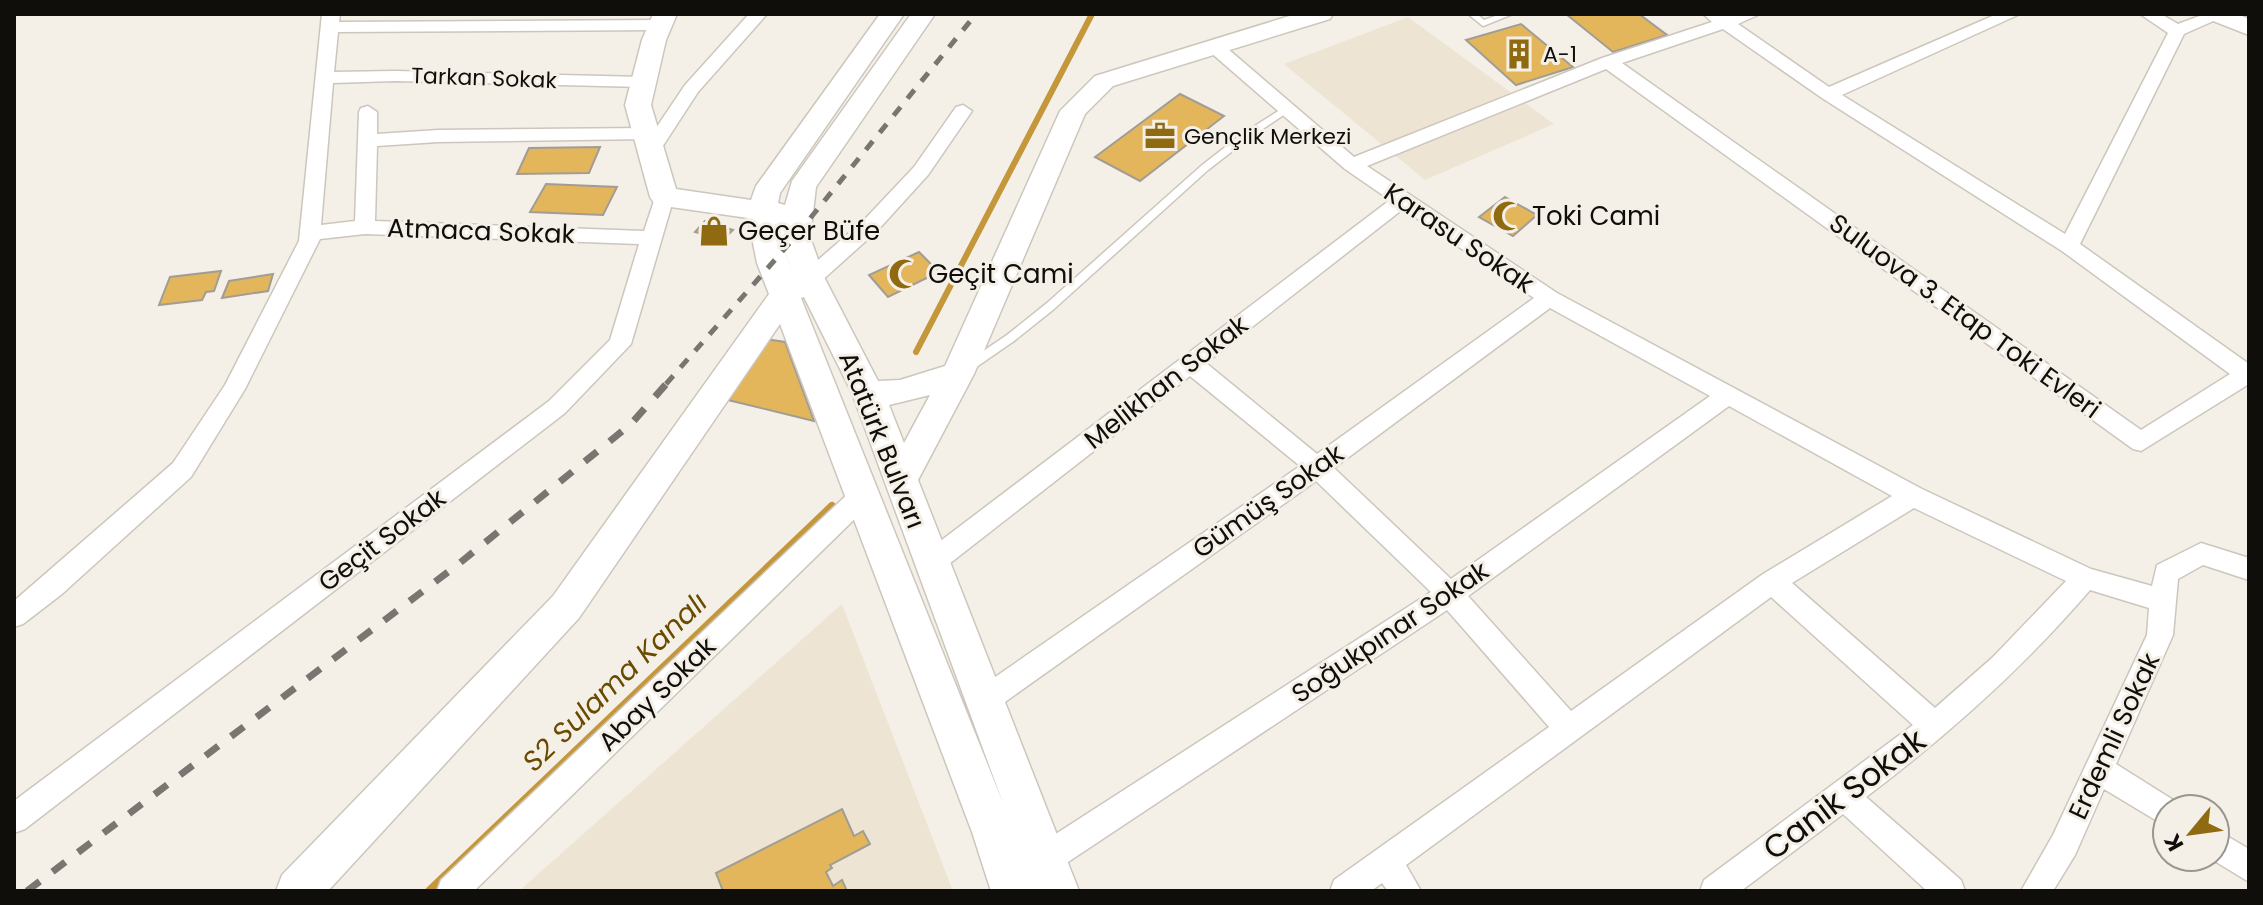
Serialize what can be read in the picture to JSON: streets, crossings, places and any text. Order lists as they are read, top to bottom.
{
  "streets": {
    "main road": ["Atatürk Bulvarı"],
    "street": [
      "Tarkan Sokak",
      "Atmaca Sokak",
      "Karasu Sokak",
      "Suluova 3. Etap Toki Evleri",
      "Melikhan Sokak",
      "Gümüş Sokak",
      "Geçit Sokak",
      "Soğukpınar Sokak",
      "Abay Sokak",
      "Erdemli Sokak",
      "Canik Sokak"
    ]
  },
  "crossings": [
    ["Atmaca Sokak", "Geçit Sokak"],
    ["Karasu Sokak", "Melikhan Sokak"],
    ["Karasu Sokak", "Gümüş Sokak"],
    ["Karasu Sokak", "Soğukpınar Sokak"],
    ["Karasu Sokak", "Erdemli Sokak"],
    ["Karasu Sokak", "Canik Sokak"],
    ["Melikhan Sokak", "Atatürk Bulvarı"],
    ["Atatürk Bulvarı", "Gümüş Sokak"],
    ["Atatürk Bulvarı", "Soğukpınar Sokak"],
    ["Atatürk Bulvarı", "Abay Sokak"]
  ],
  "water": ["S2 Sulama Kanalı"],
  "places": {
    "building": ["A-1"],
    "office": ["Gençlik Merkezi"],
    "mosque": ["Toki Cami", "Geçit Cami"],
    "shop": ["Geçer Büfe"]
  },
  "north": "bottom left"
}
